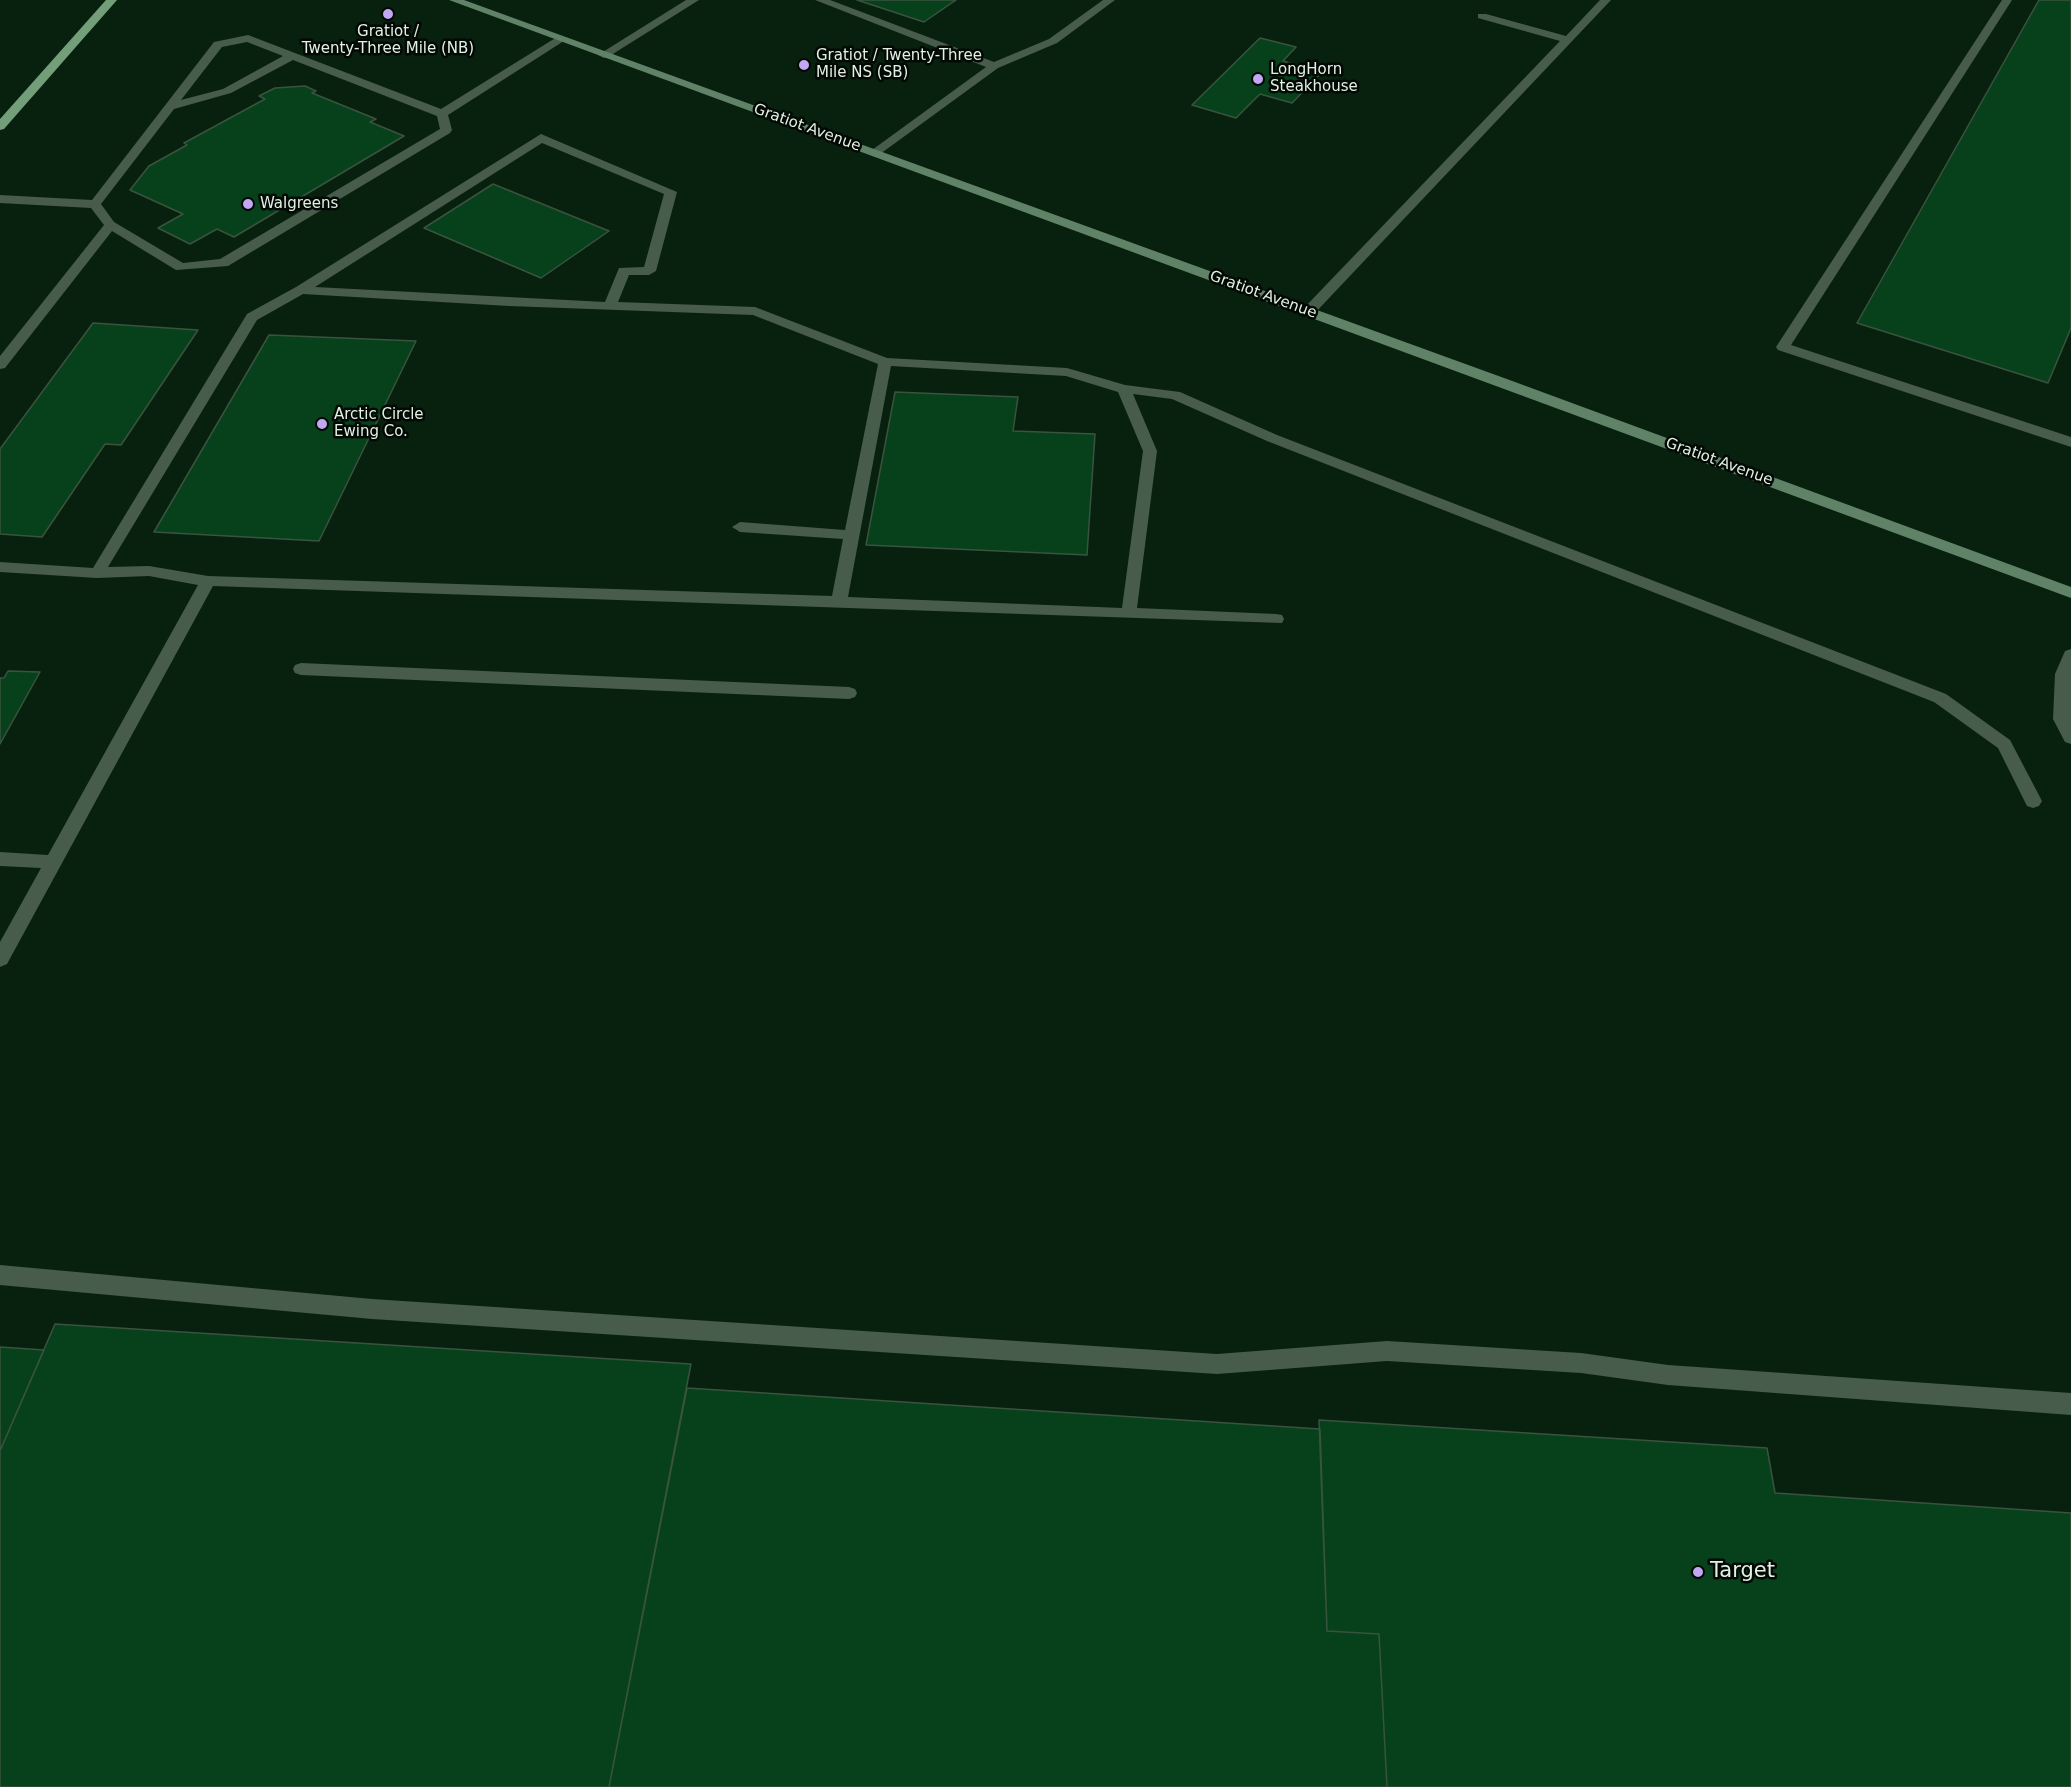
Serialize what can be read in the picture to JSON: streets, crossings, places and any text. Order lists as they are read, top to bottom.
{
  "streets": {
    "main road": ["Gratiot Avenue"]
  },
  "places": [
    "Gratiot / Twenty-Three Mile (NB)",
    "Gratiot / Twenty-Three Mile NS (SB)",
    "LongHorn Steakhouse",
    "Walgreens",
    "Arctic Circle Ewing Co.",
    "Target"
  ]
}
